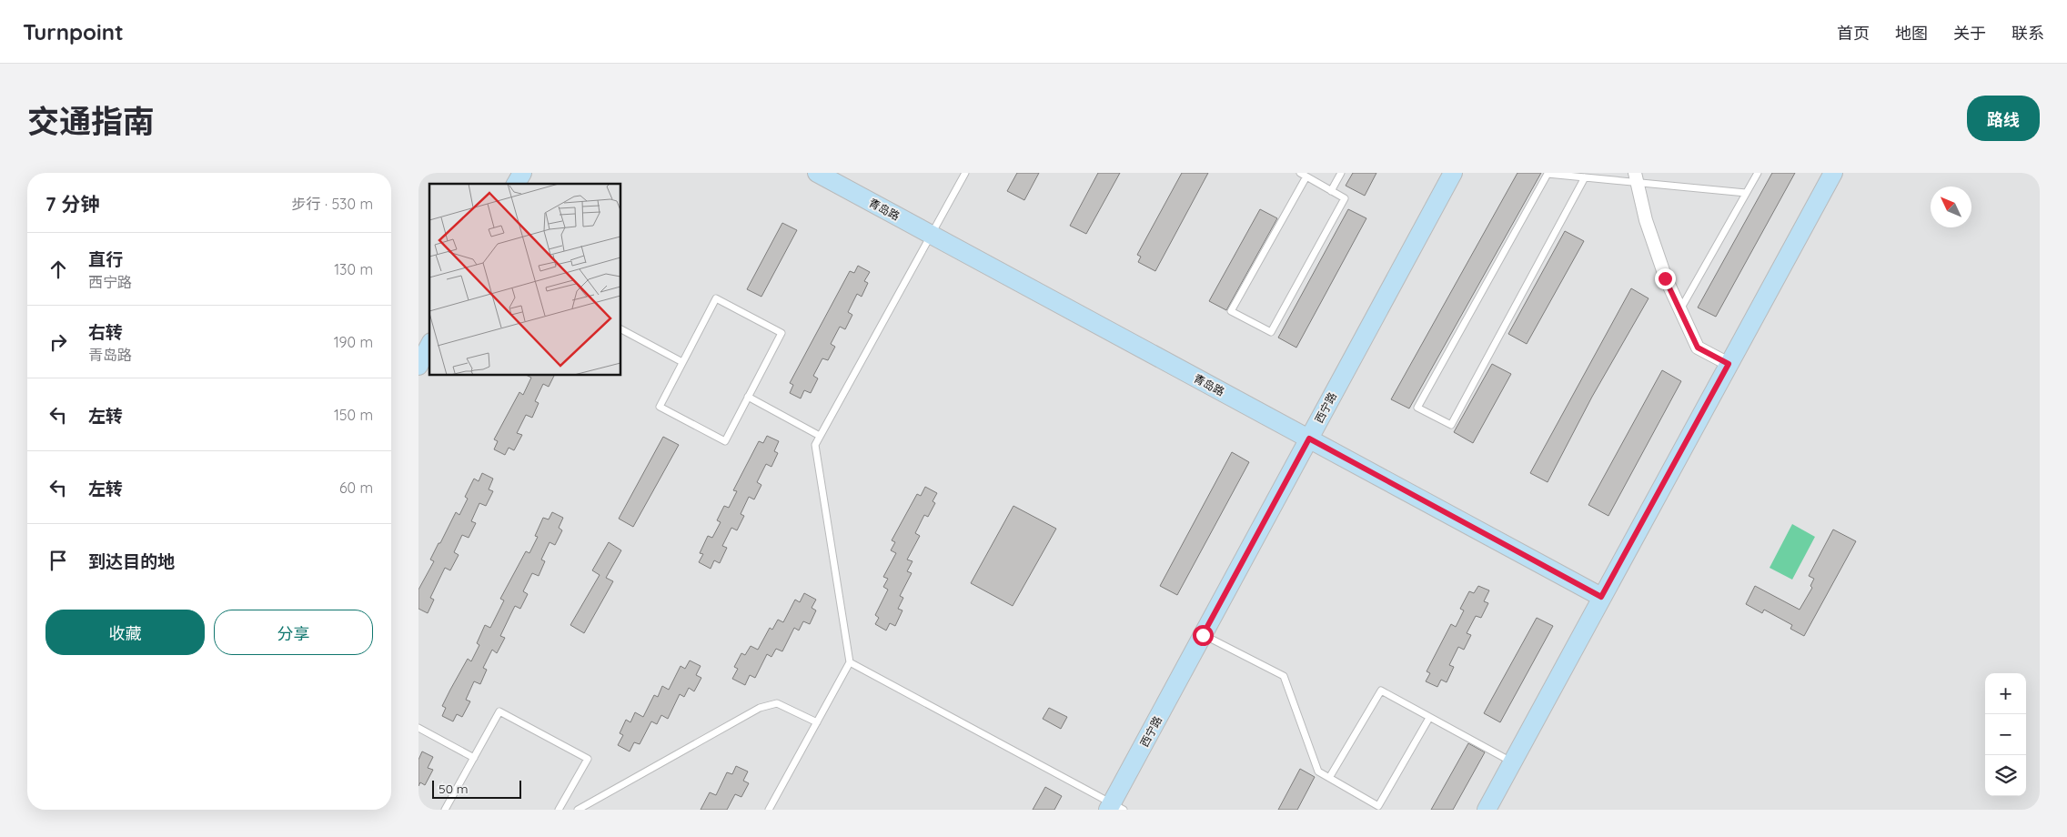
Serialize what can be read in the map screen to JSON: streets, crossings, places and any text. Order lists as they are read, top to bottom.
{
  "streets": {
    "street": ["青岛路", "西宁路"]
  },
  "crossings": [
    ["青岛路", "西宁路"]
  ],
  "scale_bar": "50 m",
  "north": "top left",
  "page": {
    "header": "Turnpoint",
    "nav": [
      "首页",
      "地图",
      "关于",
      "联系"
    ],
    "title": "交通指南",
    "buttons": [
      "路线",
      ["收藏", "分享"]
    ],
    "heading": ["7 分钟", "步行 · 530 m"],
    "list": [
      ["直行", "西宁路", "130 m"],
      ["右转", "青岛路", "190 m"],
      ["左转", "150 m"],
      ["左转", "60 m"],
      "到达目的地"
    ],
    "map_buttons": ["+", "−"],
    "scale": "50 m"
  }
}
